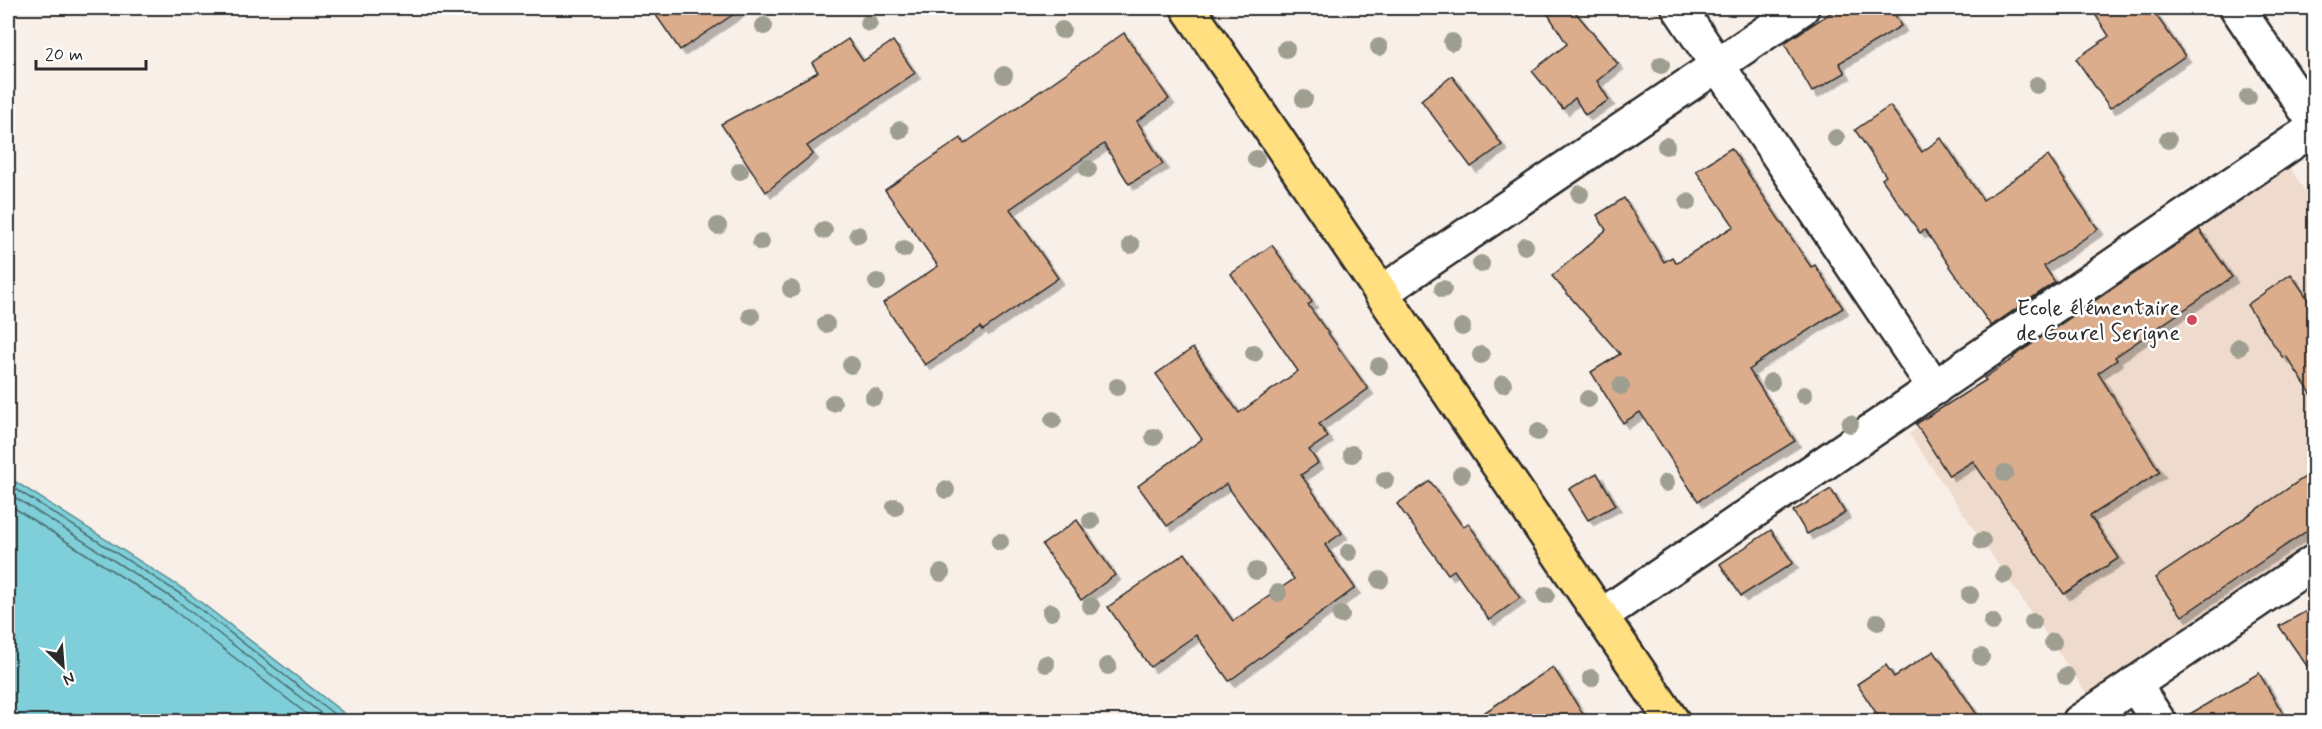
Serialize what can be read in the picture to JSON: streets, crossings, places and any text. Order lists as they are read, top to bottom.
{
  "places": ["Ecole élémentaire de Gourel Serigne"],
  "scale_bar": "20 m",
  "north": "bottom right"
}
